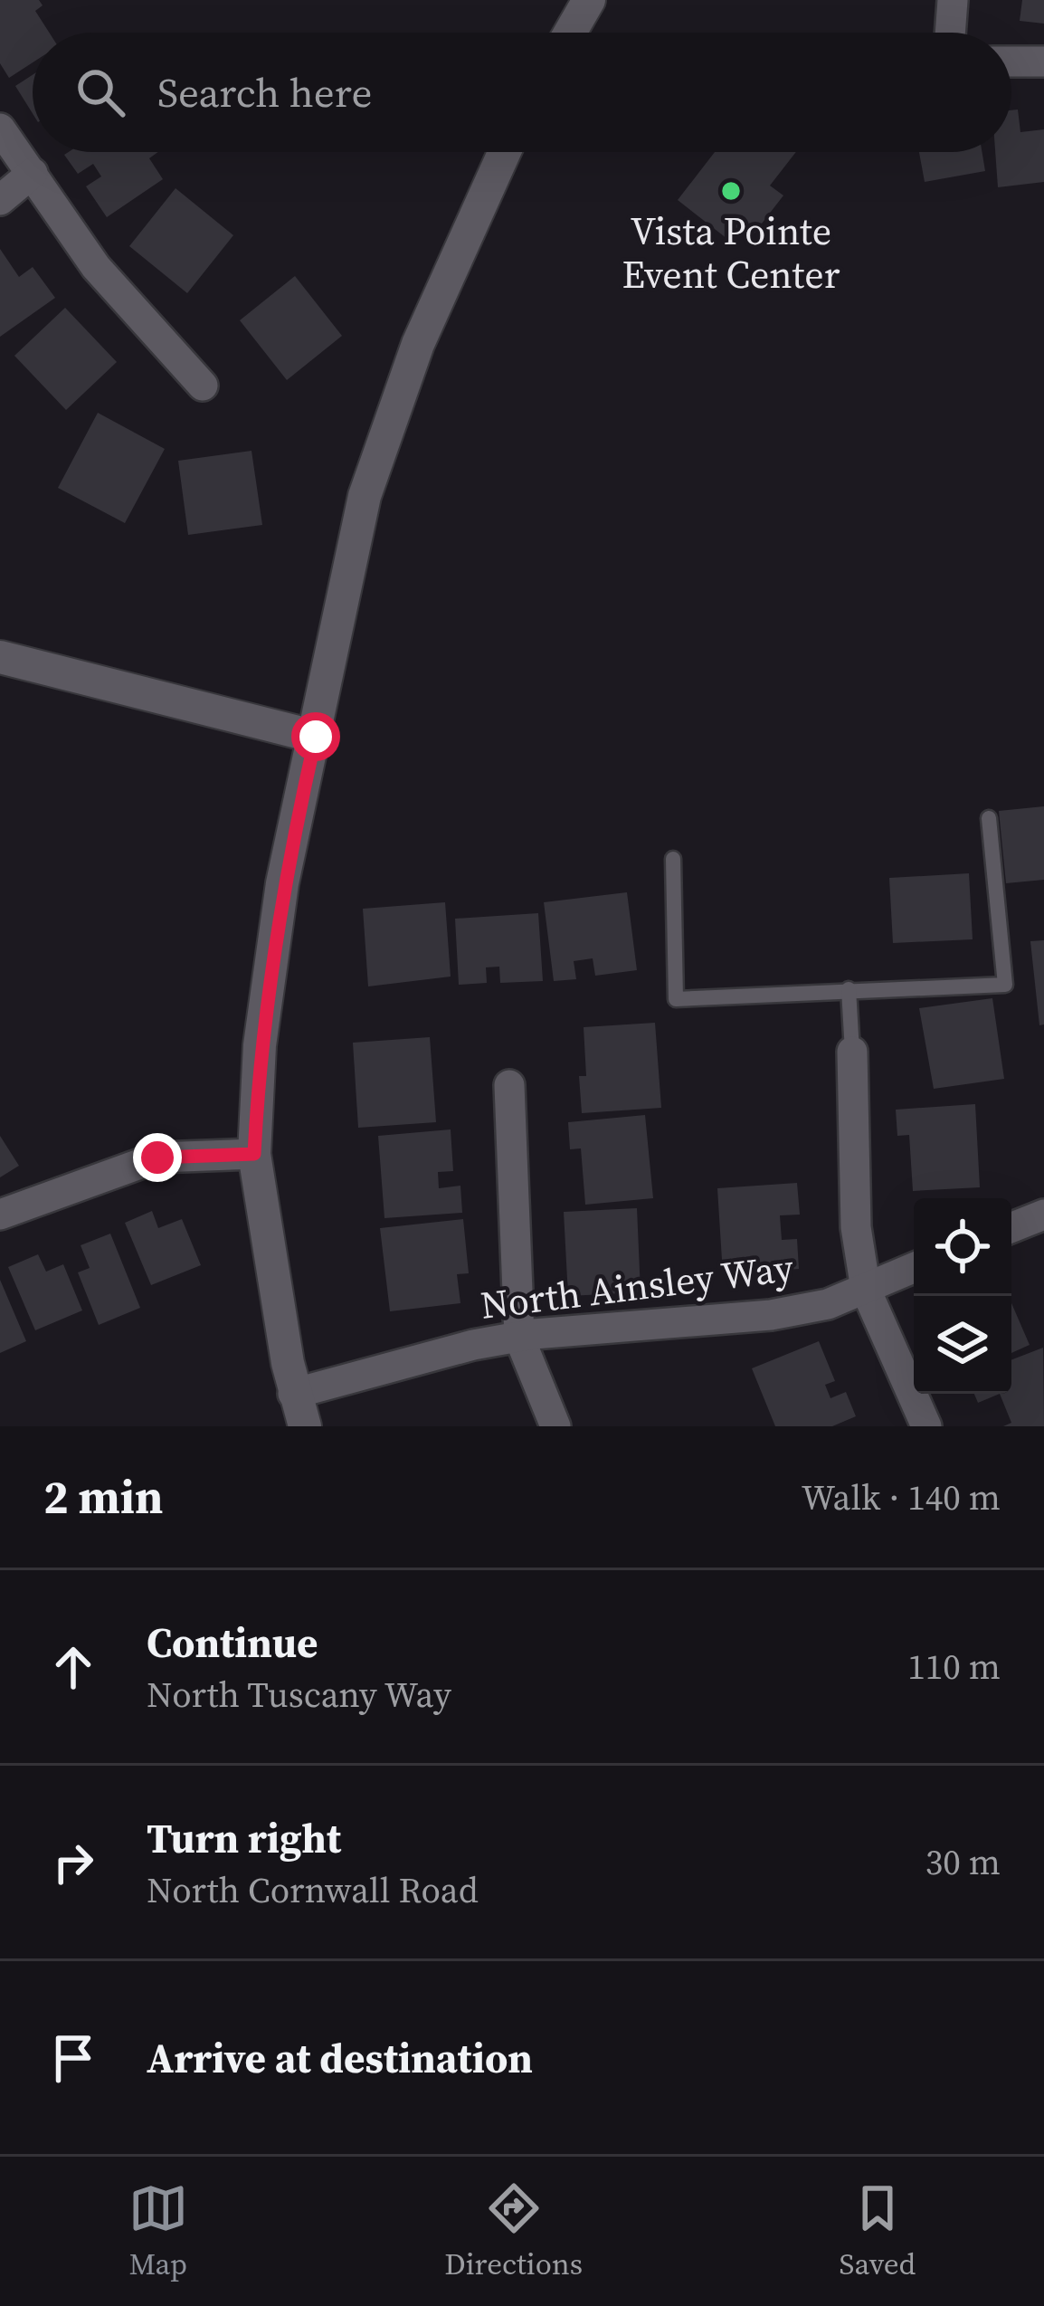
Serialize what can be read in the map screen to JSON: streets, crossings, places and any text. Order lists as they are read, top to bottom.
{
  "streets": {
    "street": ["North Ainsley Way"]
  },
  "places": ["Vista Pointe Event Center"],
  "page": {
    "search": "Search here",
    "heading": ["2 min", "Walk · 140 m"],
    "list": [
      ["Continue", "North Tuscany Way", "110 m"],
      ["Turn right", "North Cornwall Road", "30 m"],
      "Arrive at destination"
    ],
    "nav": ["Map", "Directions", "Saved"]
  }
}
